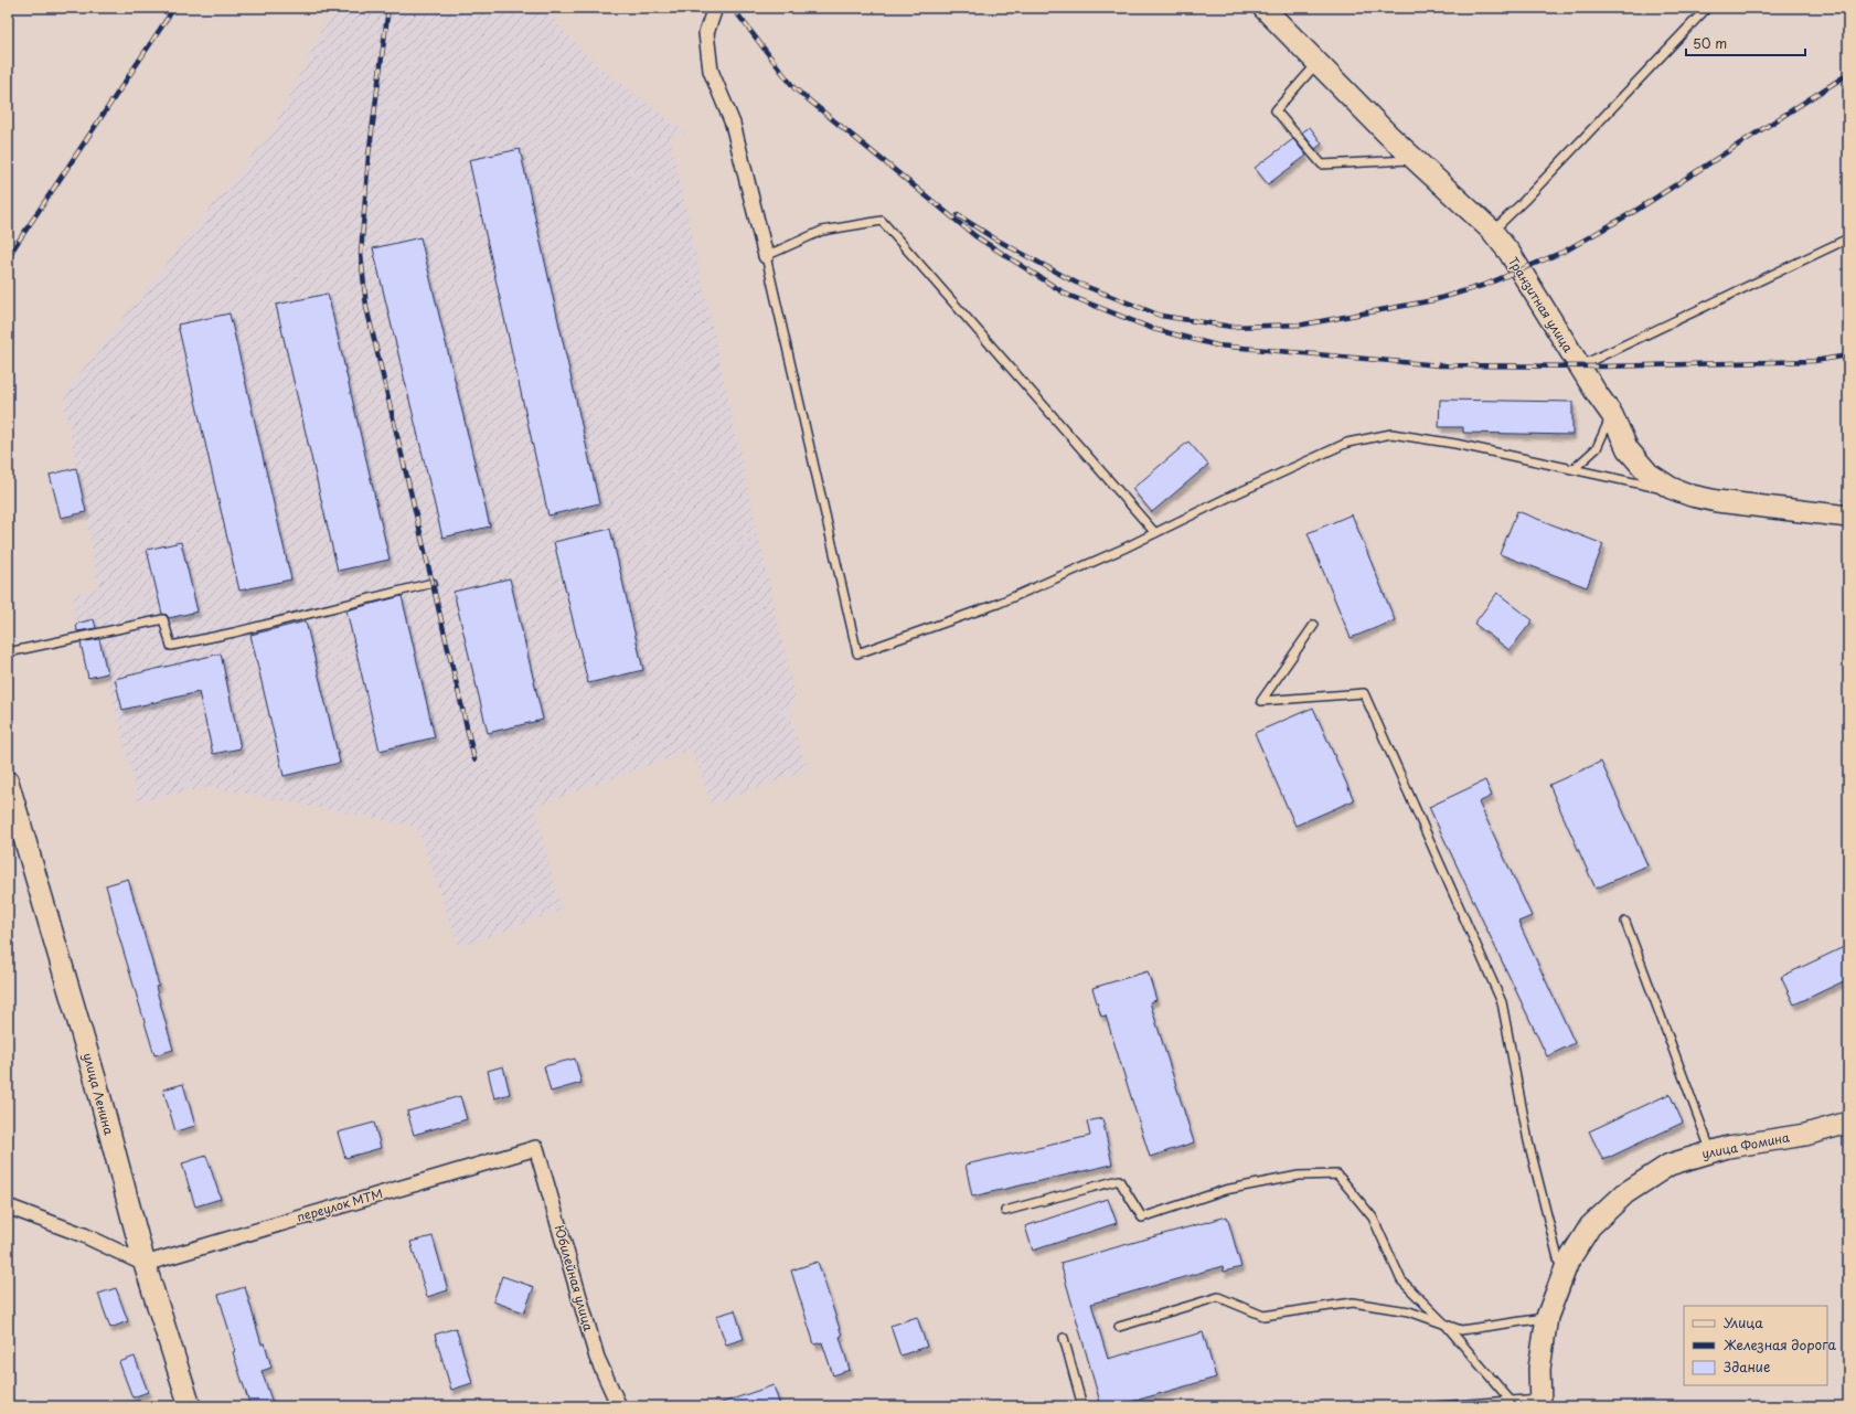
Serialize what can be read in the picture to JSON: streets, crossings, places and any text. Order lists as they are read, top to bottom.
{
  "streets": {
    "street": [
      "Транзитная улица",
      "улица Ленина",
      "улица Фомина",
      "переулок МТМ",
      "Юбилейная улица"
    ]
  },
  "crossings": [
    ["улица Ленина", "переулок МТМ"],
    ["переулок МТМ", "Юбилейная улица"]
  ],
  "legend": ["Улица", "Железная дорога", "Здание"],
  "scale_bar": "50 m"
}
